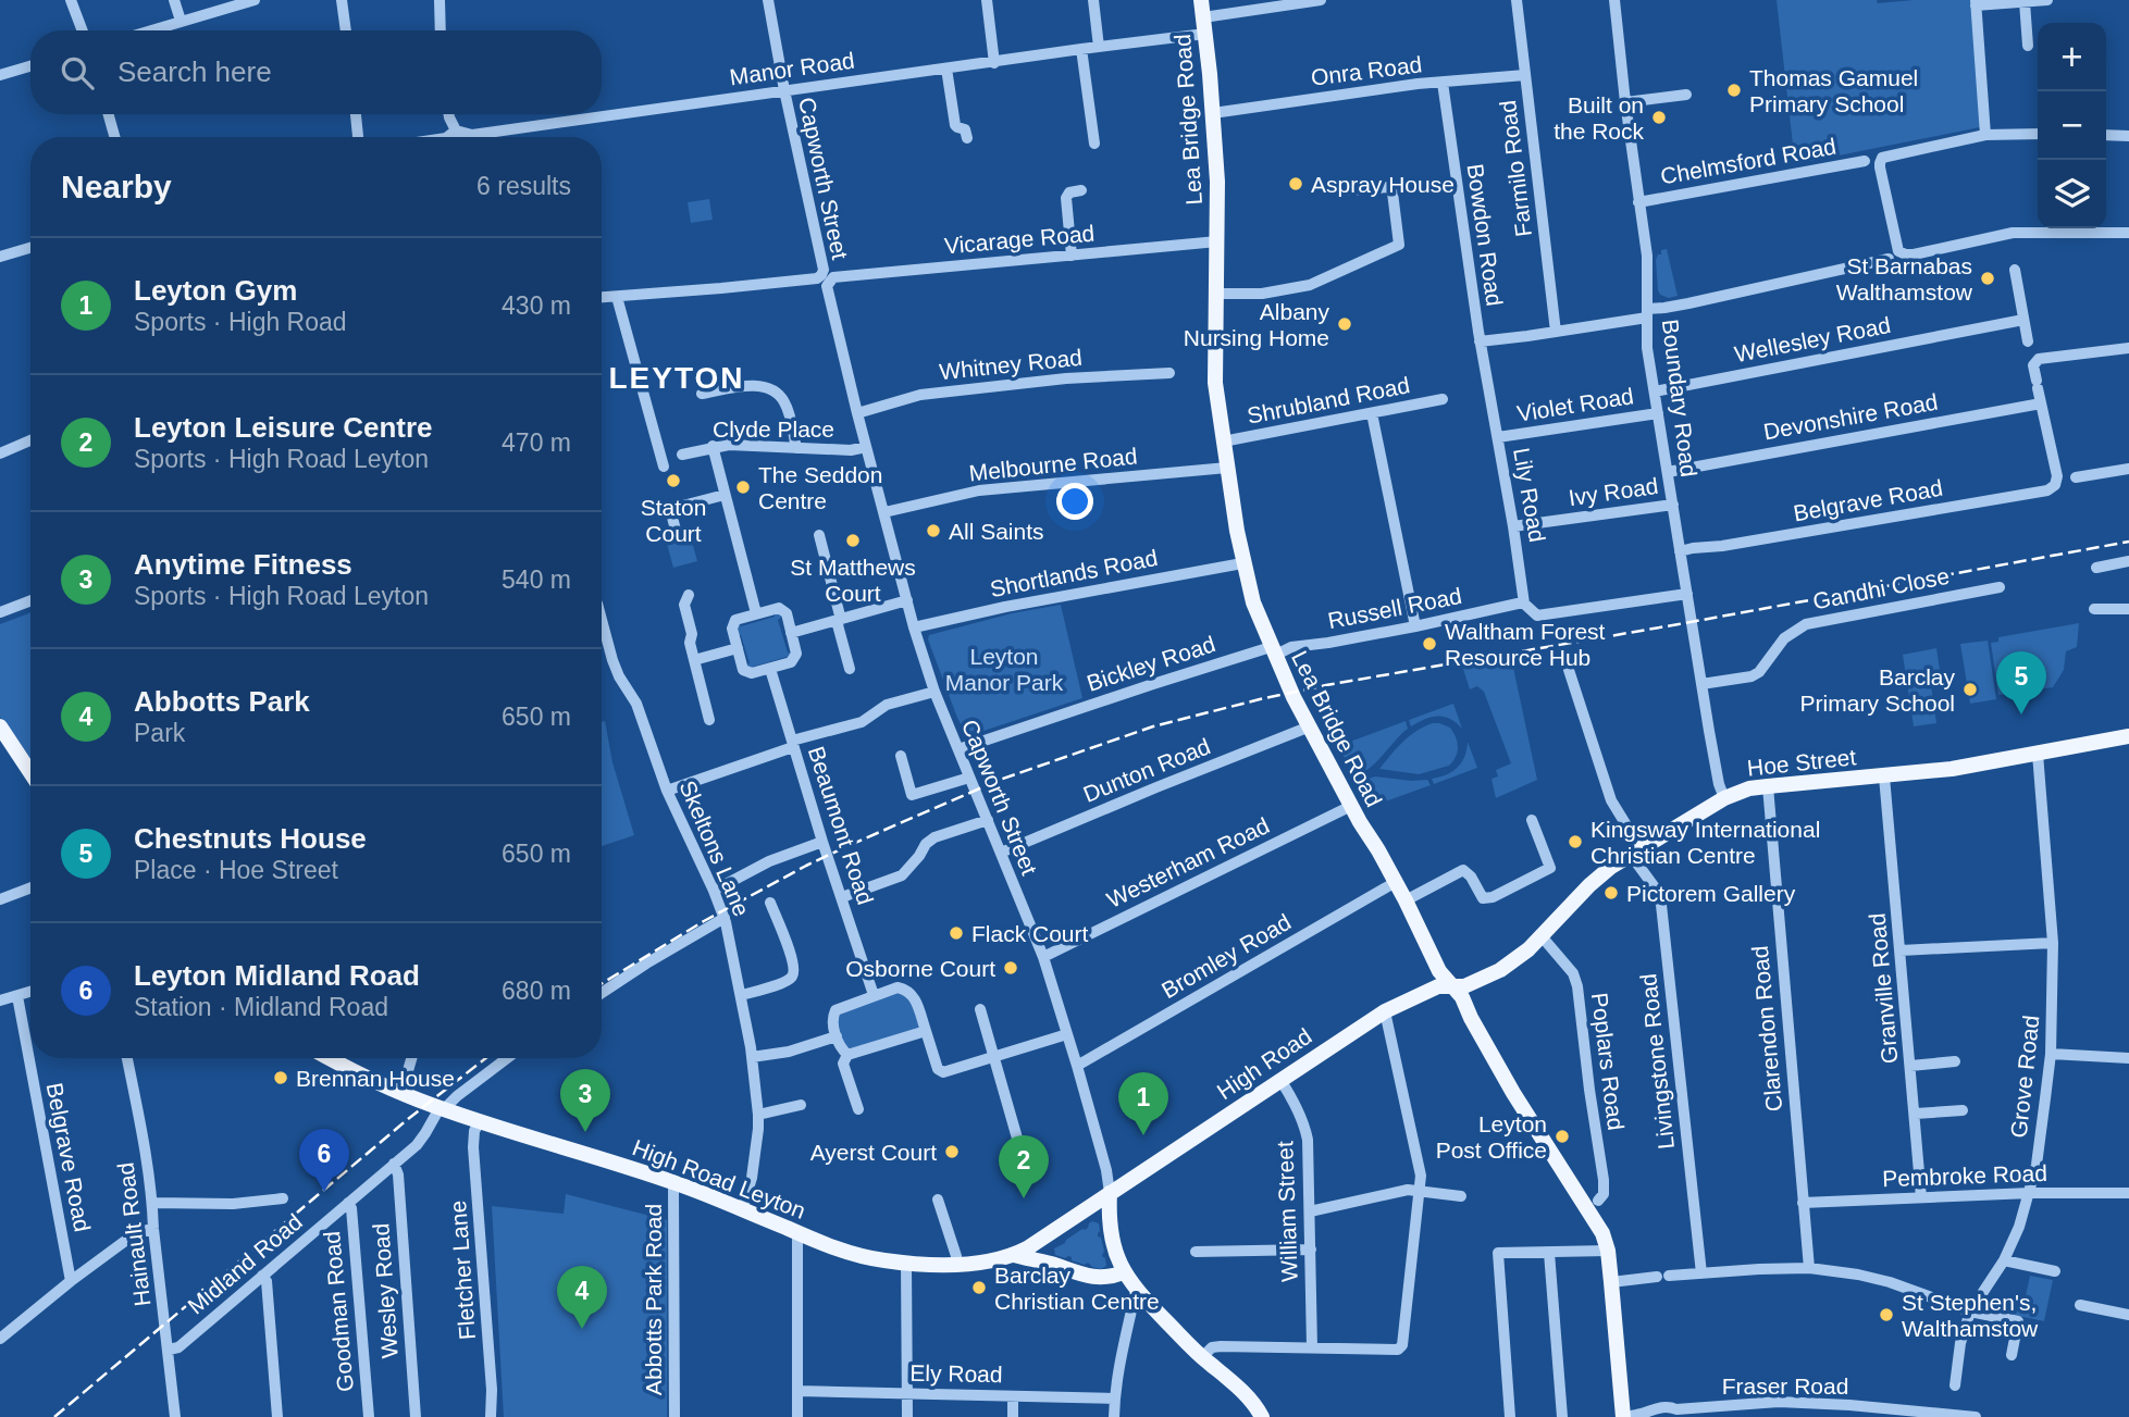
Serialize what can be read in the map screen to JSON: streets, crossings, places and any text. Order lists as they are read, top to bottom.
{
  "streets": {
    "main road": [
      "Lea Bridge Road",
      "Hoe Street",
      "High Road",
      "High Road Leyton"
    ],
    "street": [
      "Manor Road",
      "Onra Road",
      "Chelmsford Road",
      "Farmilo Road",
      "Capworth Street",
      "Bowdon Road",
      "Vicarage Road",
      "Wellesley Road",
      "Whitney Road",
      "Boundary Road",
      "Shrubland Road",
      "Violet Road",
      "Devonshire Road",
      "Clyde Place",
      "Melbourne Road",
      "Ivy Road",
      "Lily Road",
      "Belgrave Road",
      "Shortlands Road",
      "Gandhi Close",
      "Russell Road",
      "Bickley Road",
      "Dunton Road",
      "Beaumont Road",
      "Skeltons Lane",
      "Westerham Road",
      "Bromley Road",
      "Granville Road",
      "Clarendon Road",
      "Poplars Road",
      "Livingstone Road",
      "Grove Road",
      "Pembroke Road",
      "William Street",
      "Hainault Road",
      "Midland Road",
      "Fletcher Lane",
      "Wesley Road",
      "Abbotts Park Road",
      "Goodman Road",
      "Ely Road",
      "Fraser Road"
    ]
  },
  "crossings": [
    ["Manor Road", "Lea Bridge Road"],
    ["Manor Road", "Capworth Street"],
    ["Onra Road", "Lea Bridge Road"],
    ["Onra Road", "Farmilo Road"],
    ["Onra Road", "Bowdon Road"],
    ["Lea Bridge Road", "Vicarage Road"],
    ["Lea Bridge Road", "Shrubland Road"],
    ["Lea Bridge Road", "Melbourne Road"],
    ["Lea Bridge Road", "Shortlands Road"],
    ["Lea Bridge Road", "Russell Road"],
    ["Lea Bridge Road", "Bickley Road"],
    ["Lea Bridge Road", "Hoe Street"],
    ["Lea Bridge Road", "Dunton Road"],
    ["Lea Bridge Road", "Westerham Road"],
    ["Lea Bridge Road", "Bromley Road"],
    ["Lea Bridge Road", "High Road"],
    ["Lea Bridge Road", "Fraser Road"],
    ["Chelmsford Road", "Boundary Road"],
    ["Capworth Street", "Vicarage Road"],
    ["Capworth Street", "Whitney Road"],
    ["Capworth Street", "Clyde Place"],
    ["Capworth Street", "Melbourne Road"],
    ["Capworth Street", "Shortlands Road"],
    ["Capworth Street", "Bickley Road"],
    ["Capworth Street", "Dunton Road"],
    ["Capworth Street", "Westerham Road"],
    ["Capworth Street", "Bromley Road"],
    ["Capworth Street", "High Road"],
    ["Capworth Street", "High Road Leyton"],
    ["Bowdon Road", "Lily Road"],
    ["Vicarage Road", "Clyde Place"],
    ["Wellesley Road", "Boundary Road"],
    ["Boundary Road", "Violet Road"],
    ["Boundary Road", "Devonshire Road"],
    ["Boundary Road", "Ivy Road"],
    ["Boundary Road", "Belgrave Road"],
    ["Boundary Road", "Gandhi Close"],
    ["Boundary Road", "Hoe Street"],
    ["Violet Road", "Lily Road"],
    ["Devonshire Road", "Belgrave Road"],
    ["Ivy Road", "Lily Road"],
    ["Lily Road", "Russell Road"],
    ["Russell Road", "Bickley Road"],
    ["Hoe Street", "Granville Road"],
    ["Hoe Street", "Clarendon Road"],
    ["Hoe Street", "Poplars Road"],
    ["Hoe Street", "Livingstone Road"],
    ["Hoe Street", "High Road"],
    ["Hoe Street", "Grove Road"],
    ["Skeltons Lane", "High Road Leyton"],
    ["Granville Road", "Pembroke Road"],
    ["Clarendon Road", "Pembroke Road"],
    ["High Road", "High Road Leyton"],
    ["High Road", "William Street"],
    ["Grove Road", "Pembroke Road"],
    ["High Road Leyton", "Midland Road"],
    ["High Road Leyton", "Fletcher Lane"],
    ["High Road Leyton", "Abbotts Park Road"],
    ["Hainault Road", "Midland Road"],
    ["Midland Road", "Wesley Road"],
    ["Midland Road", "Goodman Road"]
  ],
  "districts": ["LEYTON"],
  "parks": ["Leyton Manor Park"],
  "places": [
    "Thomas Gamuel Primary School",
    "Built on the Rock",
    "Aspray House",
    "St Barnabas Walthamstow",
    "Albany Nursing Home",
    "Staton Court",
    "The Seddon Centre",
    "All Saints",
    "St Matthews Court",
    "Waltham Forest Resource Hub",
    "Barclay Primary School",
    "Kingsway International Christian Centre",
    "Pictorem Gallery",
    "Flack Court",
    "Osborne Court",
    "Brennan House",
    "Leyton Post Office",
    "Ayerst Court",
    "Barclay Christian Centre",
    "St Stephen's, Walthamstow"
  ],
  "page": {
    "map_buttons": ["+", "−"],
    "search": "Search here",
    "heading": ["Nearby", "6 results"],
    "list": [
      {
        "mark": "1",
        "name": "Leyton Gym",
        "note": "Sports · High Road",
        "value": "430 m"
      },
      {
        "mark": "2",
        "name": "Leyton Leisure Centre",
        "note": "Sports · High Road Leyton",
        "value": "470 m"
      },
      {
        "mark": "3",
        "name": "Anytime Fitness",
        "note": "Sports · High Road Leyton",
        "value": "540 m"
      },
      {
        "mark": "4",
        "name": "Abbotts Park",
        "note": "Park",
        "value": "650 m"
      },
      {
        "mark": "5",
        "name": "Chestnuts House",
        "note": "Place · Hoe Street",
        "value": "650 m"
      },
      {
        "mark": "6",
        "name": "Leyton Midland Road",
        "note": "Station · Midland Road",
        "value": "680 m"
      }
    ],
    "pins": [
      "5",
      "3",
      "1",
      "6",
      "2",
      "4"
    ]
  }
}
